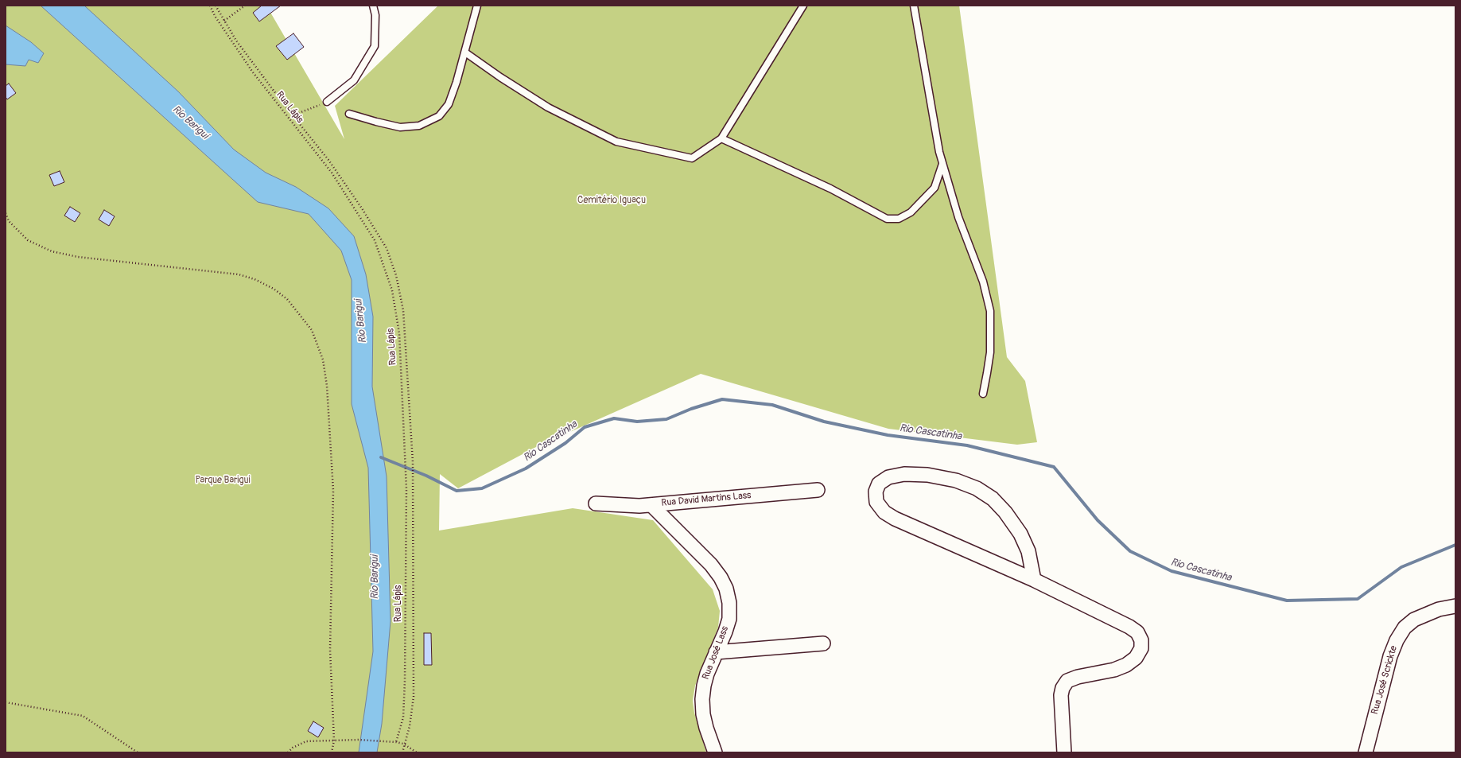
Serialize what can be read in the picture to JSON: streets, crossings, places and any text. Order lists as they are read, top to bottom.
{
  "streets": {
    "street": ["Rua David Martins Lass", "Rua José Lass", "Rua José Scrickte"],
    "path": ["Rua Lápis"]
  },
  "crossings": [
    ["Rua David Martins Lass", "Rua José Lass"]
  ],
  "water": ["Rio Barigui", "Rio Cascatinha"],
  "parks": ["Cemitério Iguaçu", "Parque Barigui"]
}
